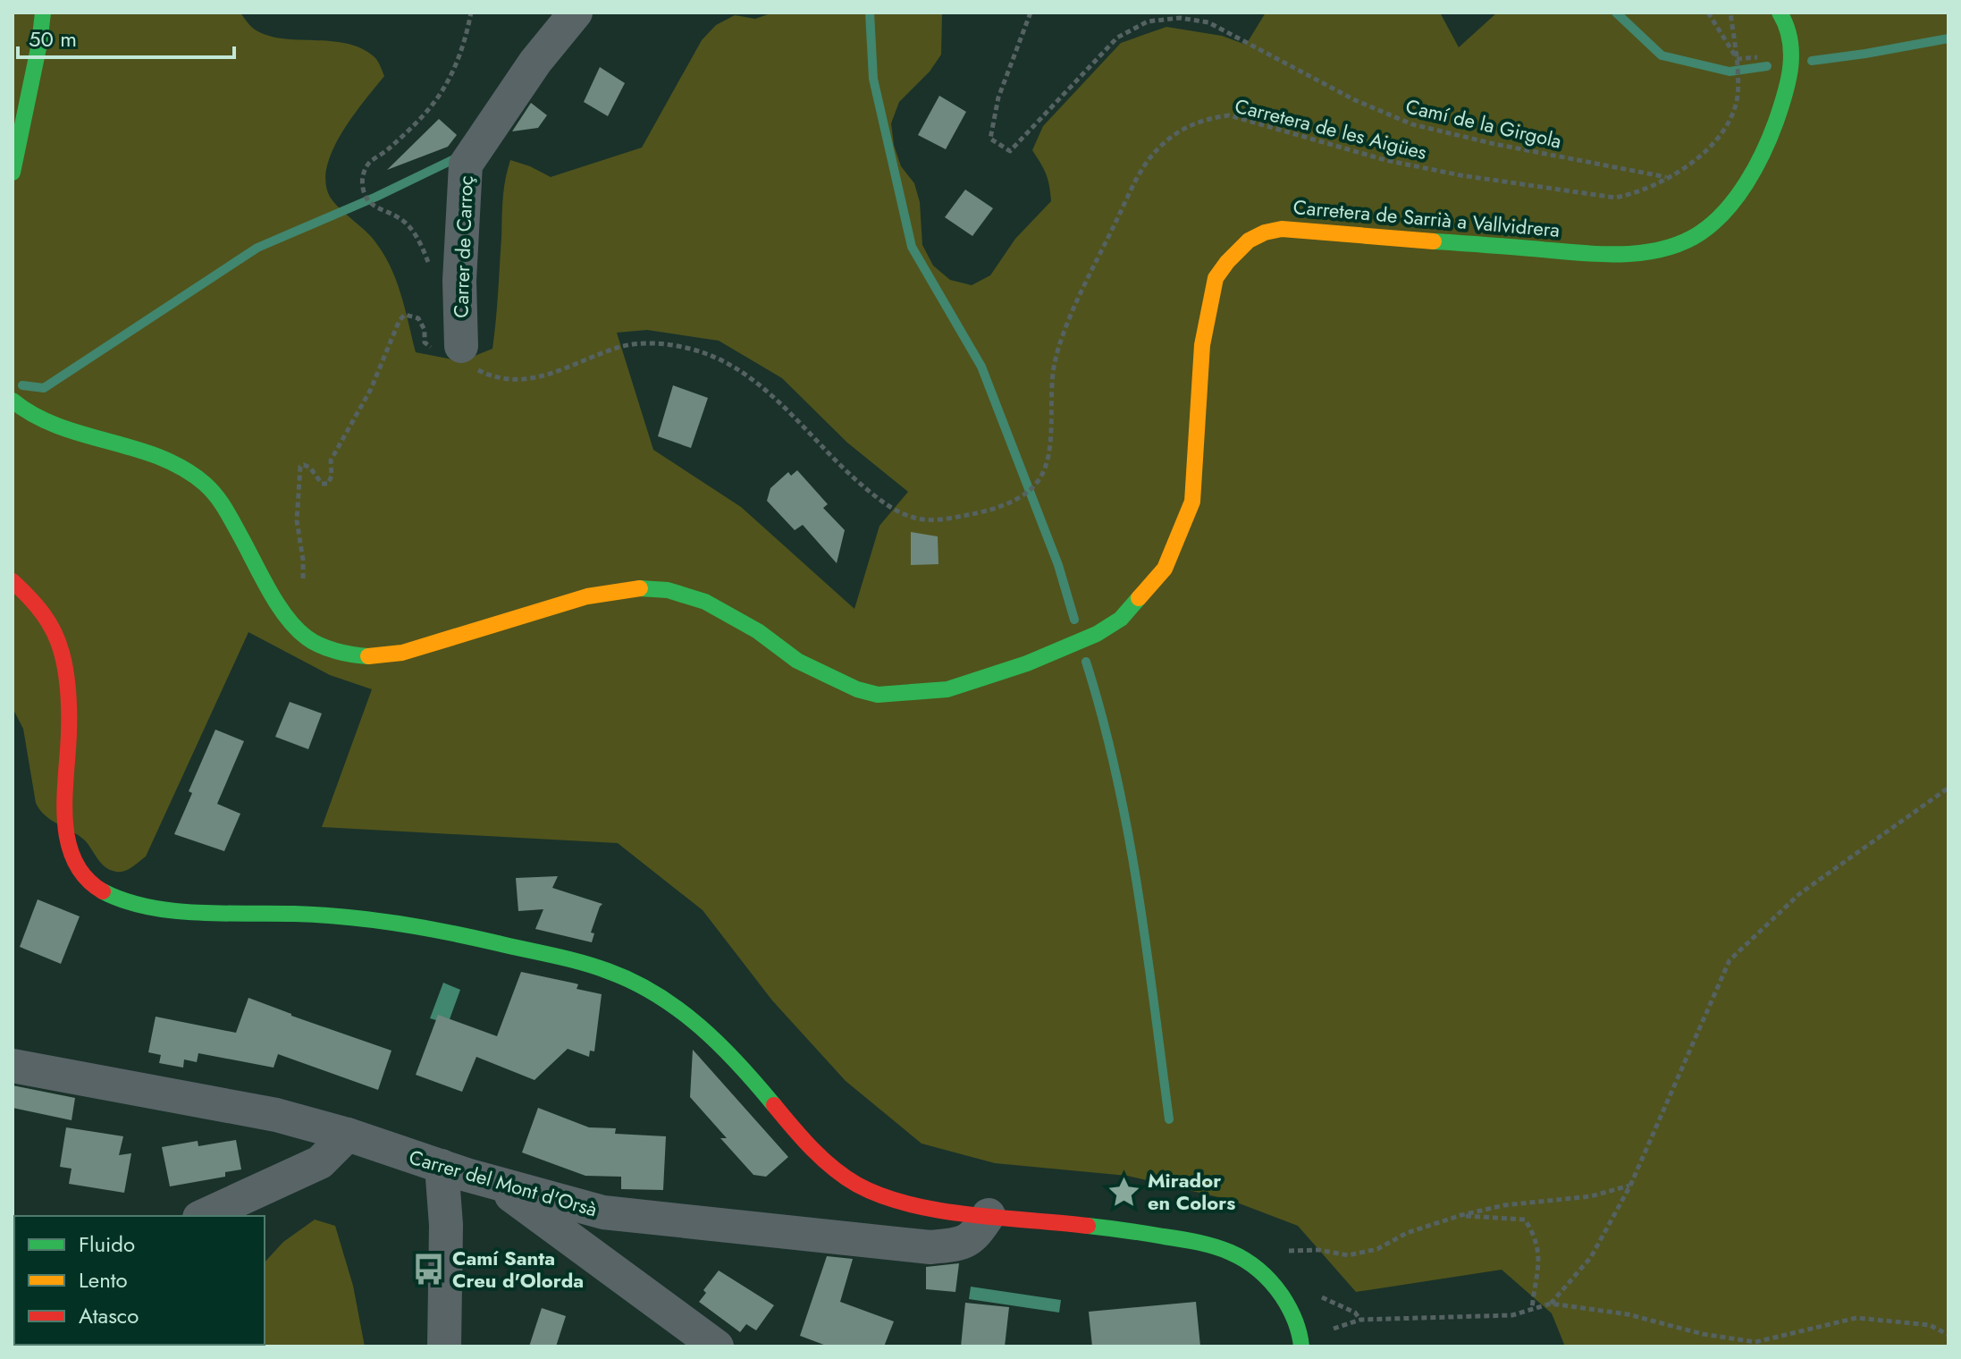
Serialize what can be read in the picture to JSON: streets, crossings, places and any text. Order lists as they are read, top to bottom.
{
  "streets": {
    "main road": ["Carretera de Sarrià a Vallvidrera"],
    "street": ["Carrer de Carroç", "Carrer del Mont d'Orsà"],
    "path": ["Camí de la Girgola", "Carretera de les Aigües"]
  },
  "crossings": [
    ["Camí de la Girgola", "Carretera de les Aigües"],
    ["Carretera de les Aigües", "Carrer de Carroç"]
  ],
  "places": {
    "place": ["Mirador en Colors"],
    "bus stop": ["Camí Santa Creu d'Olorda"]
  },
  "legend": ["Fluido", "Lento", "Atasco"],
  "scale_bar": "50 m"
}
